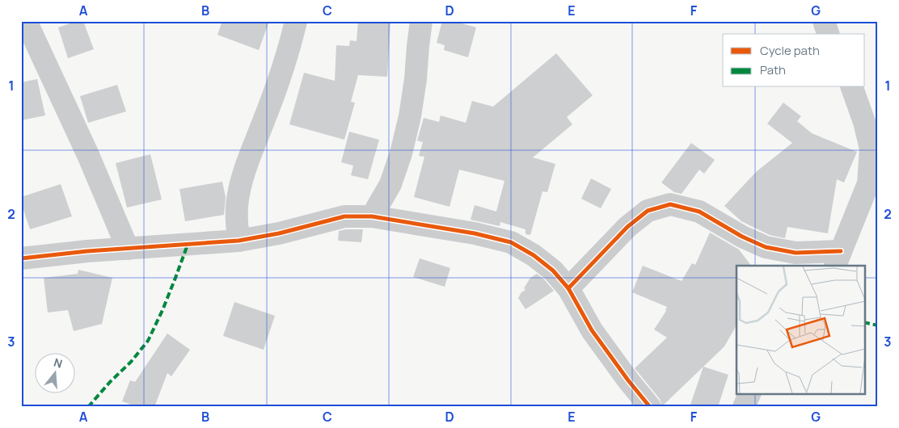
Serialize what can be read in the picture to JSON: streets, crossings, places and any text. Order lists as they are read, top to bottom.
{
  "legend": ["Cycle path", "Path"],
  "north": "top",
  "grid": {
    "columns": [
      "A",
      "B",
      "C",
      "D",
      "E",
      "F",
      "G"
    ],
    "rows": ["1", "2", "3"]
  }
}
